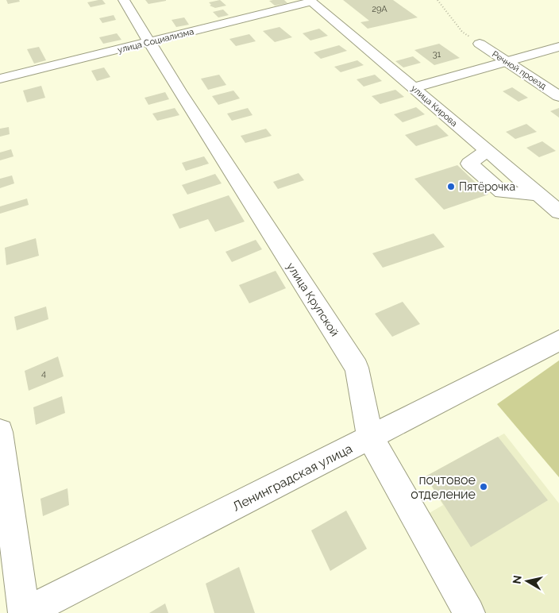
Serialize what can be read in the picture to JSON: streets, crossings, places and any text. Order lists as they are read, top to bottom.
{
  "streets": {
    "street": [
      "улица Социализма",
      "Речной проезд",
      "улица Кирова",
      "улица Крупской",
      "Ленинградская улица"
    ]
  },
  "crossings": [
    ["улица Социализма", "улица Кирова"],
    ["улица Социализма", "улица Крупской"],
    ["улица Крупской", "Ленинградская улица"]
  ],
  "places": ["Пятёрочка", "почтовое отделение"],
  "house_numbers": ["29А", "31", "4"],
  "north": "left"
}
